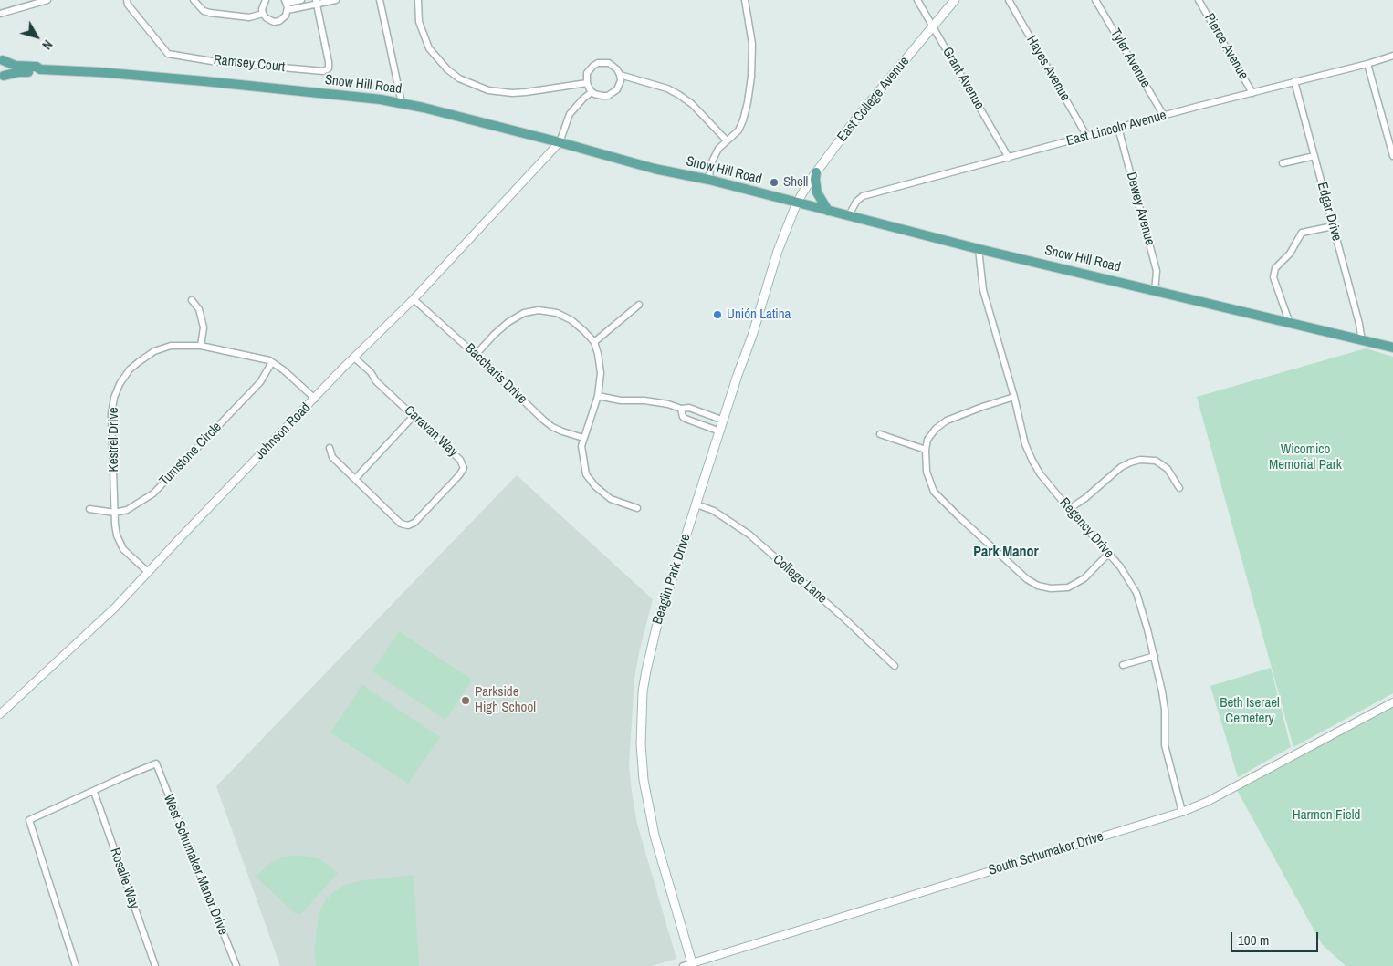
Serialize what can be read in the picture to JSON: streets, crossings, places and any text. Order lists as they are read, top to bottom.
{
  "streets": {
    "main road": ["Snow Hill Road", "East College Avenue", "Beaglin Park Drive"],
    "street": [
      "Pierce Avenue",
      "Tyler Avenue",
      "Ramsey Court",
      "Hayes Avenue",
      "Grant Avenue",
      "East Lincoln Avenue",
      "Dewey Avenue",
      "Edgar Drive",
      "Baccharis Drive",
      "Johnson Road",
      "Caravan Way",
      "Kestrel Drive",
      "Turnstone Circle",
      "Regency Drive",
      "College Lane",
      "South Schumaker Drive",
      "West Schumaker Manor Drive",
      "Rosalie Way"
    ]
  },
  "crossings": [
    ["Pierce Avenue", "East Lincoln Avenue"],
    ["Tyler Avenue", "East Lincoln Avenue"],
    ["Hayes Avenue", "East Lincoln Avenue"],
    ["Grant Avenue", "East College Avenue"],
    ["Grant Avenue", "East Lincoln Avenue"],
    ["Snow Hill Road", "East College Avenue"],
    ["Snow Hill Road", "East Lincoln Avenue"],
    ["Snow Hill Road", "Dewey Avenue"],
    ["Snow Hill Road", "Edgar Drive"],
    ["Snow Hill Road", "Johnson Road"],
    ["Snow Hill Road", "Regency Drive"],
    ["Snow Hill Road", "Beaglin Park Drive"],
    ["East College Avenue", "Beaglin Park Drive"],
    ["East Lincoln Avenue", "Dewey Avenue"],
    ["East Lincoln Avenue", "Edgar Drive"],
    ["Baccharis Drive", "Johnson Road"],
    ["Johnson Road", "Caravan Way"],
    ["Johnson Road", "Kestrel Drive"],
    ["Kestrel Drive", "Turnstone Circle"],
    ["Regency Drive", "South Schumaker Drive"],
    ["Beaglin Park Drive", "College Lane"],
    ["Beaglin Park Drive", "South Schumaker Drive"],
    ["West Schumaker Manor Drive", "Rosalie Way"]
  ],
  "districts": ["Park Manor"],
  "parks": ["Wicomico Memorial Park", "Beth Iserael Cemetery", "Harmon Field"],
  "places": ["Shell", "Unión Latina", "Parkside High School"],
  "scale_bar": "100 m",
  "north": "bottom right"
}
